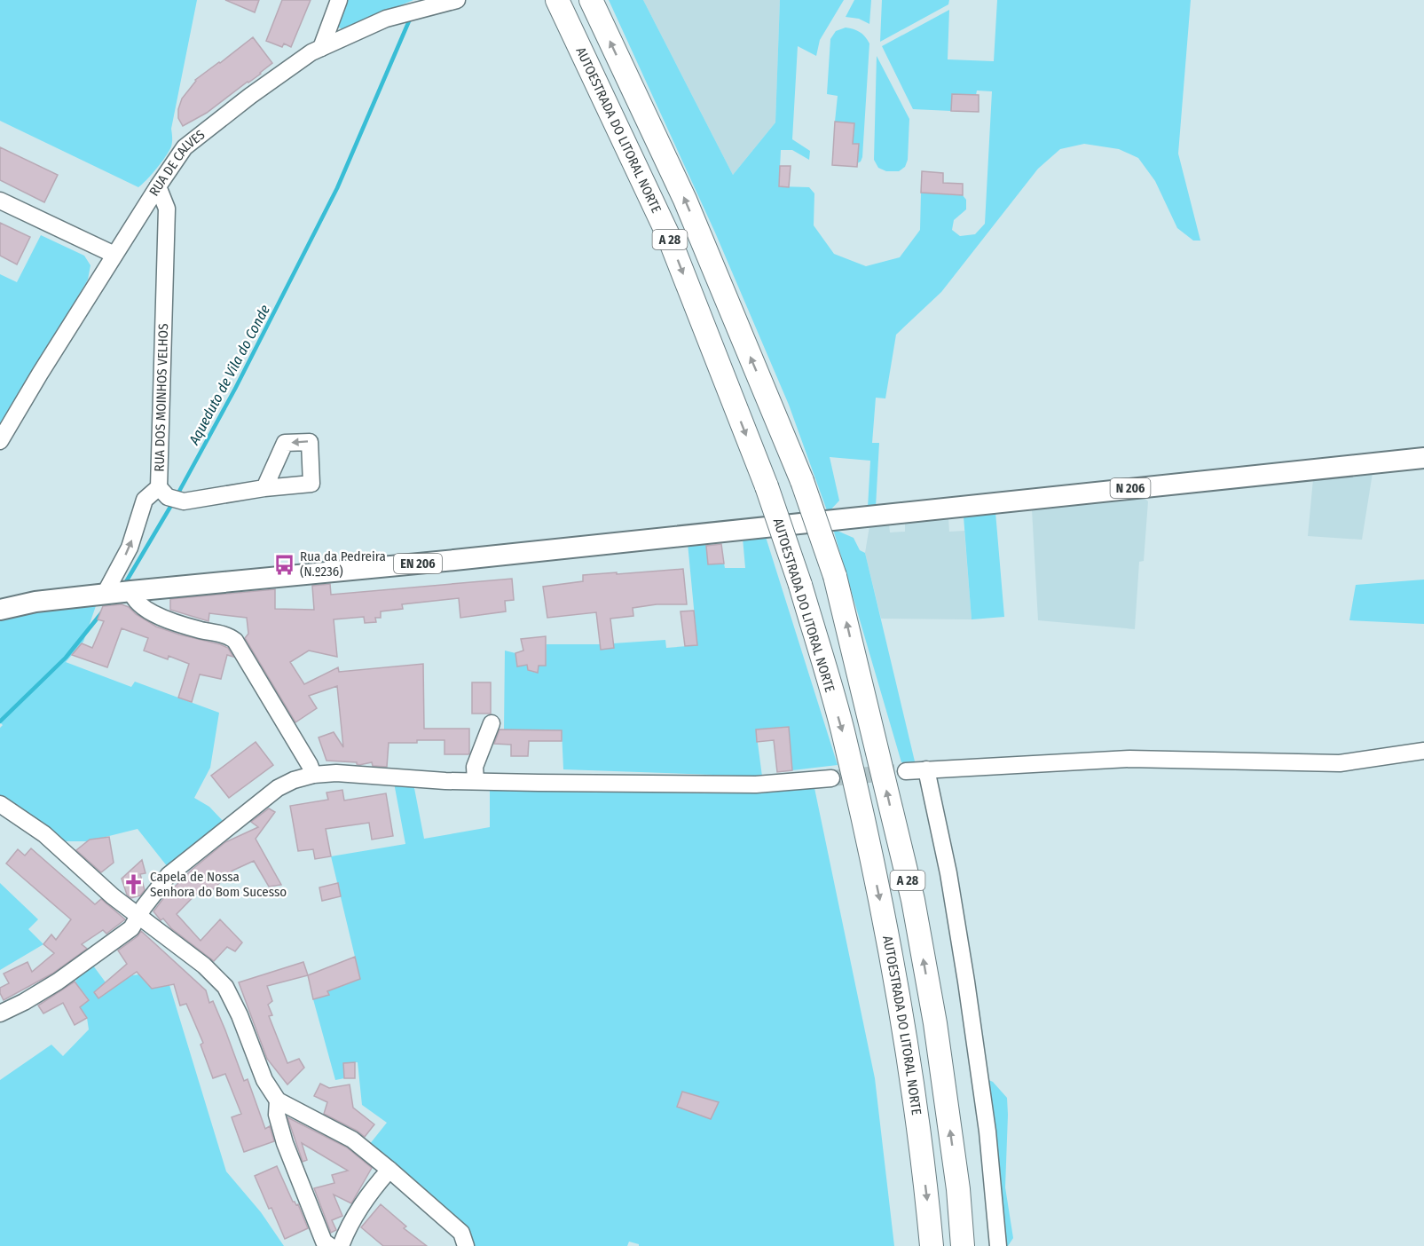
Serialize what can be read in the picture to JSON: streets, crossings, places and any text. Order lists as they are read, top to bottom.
{
  "streets": {
    "highway": ["AUTOESTRADA DO LITORAL NORTE", "A 28"],
    "main road": ["N 206", "EN 206"],
    "street": ["RUA DE CALVES", "RUA DOS MOINHOS VELHOS"]
  },
  "crossings": [
    ["RUA DE CALVES", "RUA DOS MOINHOS VELHOS"],
    ["RUA DOS MOINHOS VELHOS", "EN 206"],
    ["N 206", "EN 206"]
  ],
  "water": ["Aqueduto de Vila do Conde"],
  "places": {
    "bus stop": ["Rua da Pedreira (N.º236)"],
    "church": ["Capela de Nossa Senhora do Bom Sucesso"]
  }
}
